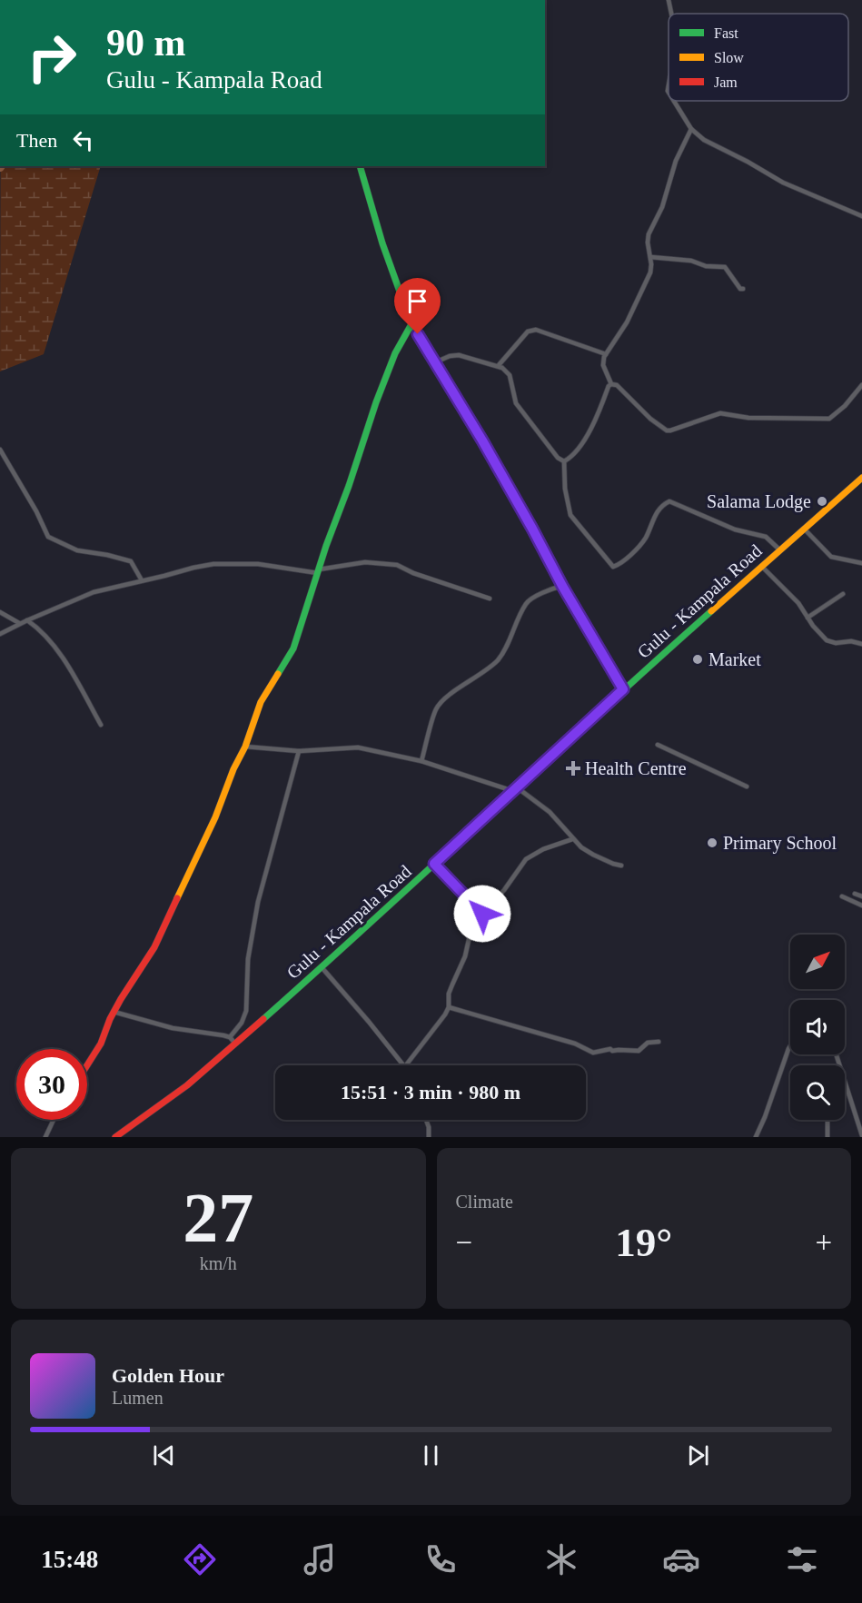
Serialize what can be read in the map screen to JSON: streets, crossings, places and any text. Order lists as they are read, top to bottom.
{
  "streets": {
    "street": ["Gulu - Kampala Road"]
  },
  "places": {
    "other": ["Salama Lodge", "Market", "Primary School"],
    "health": ["Health Centre"]
  },
  "legend": ["Fast", "Slow", "Jam"],
  "north": "top right",
  "page": {
    "turn": ["90 m", "Gulu - Kampala Road"],
    "then": "Then",
    "limit": "30",
    "trip": "15:51 · 3 min · 980 m",
    "tile": [
      ["27", "km/h"],
      "Climate"
    ],
    "heat": ["−", "19°", "+"],
    "song": ["Golden Hour", "Lumen"],
    "tabs": "15:48"
  }
}
